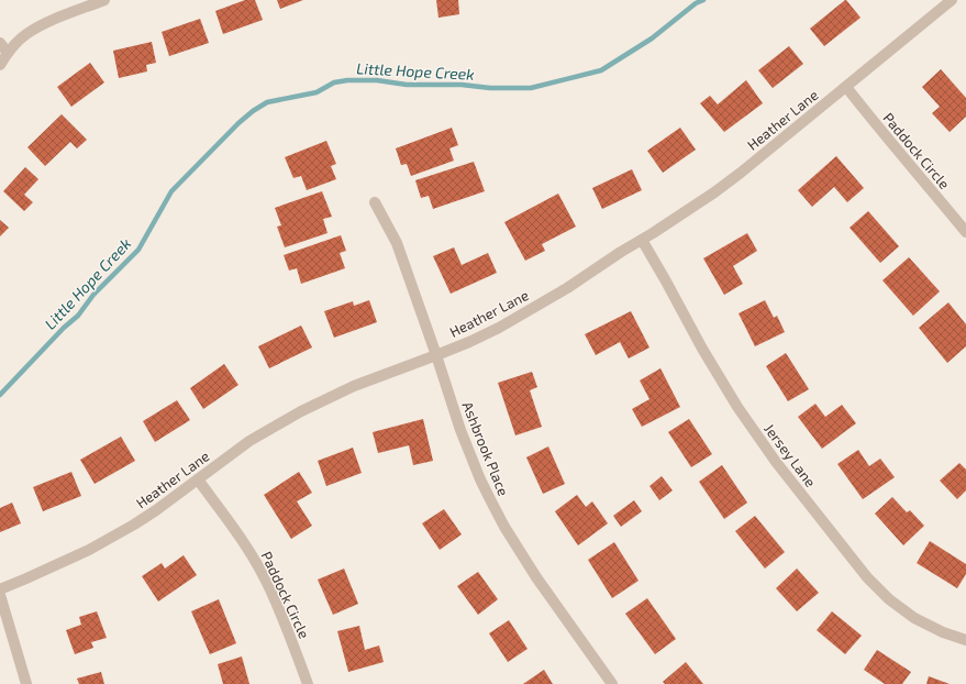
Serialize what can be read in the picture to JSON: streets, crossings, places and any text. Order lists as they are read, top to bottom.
{
  "streets": {
    "street": [
      "Heather Lane",
      "Paddock Circle",
      "Ashbrook Place",
      "Jersey Lane"
    ]
  },
  "crossings": [
    ["Heather Lane", "Paddock Circle"],
    ["Heather Lane", "Ashbrook Place"],
    ["Heather Lane", "Jersey Lane"]
  ],
  "water": ["Little Hope Creek"]
}
